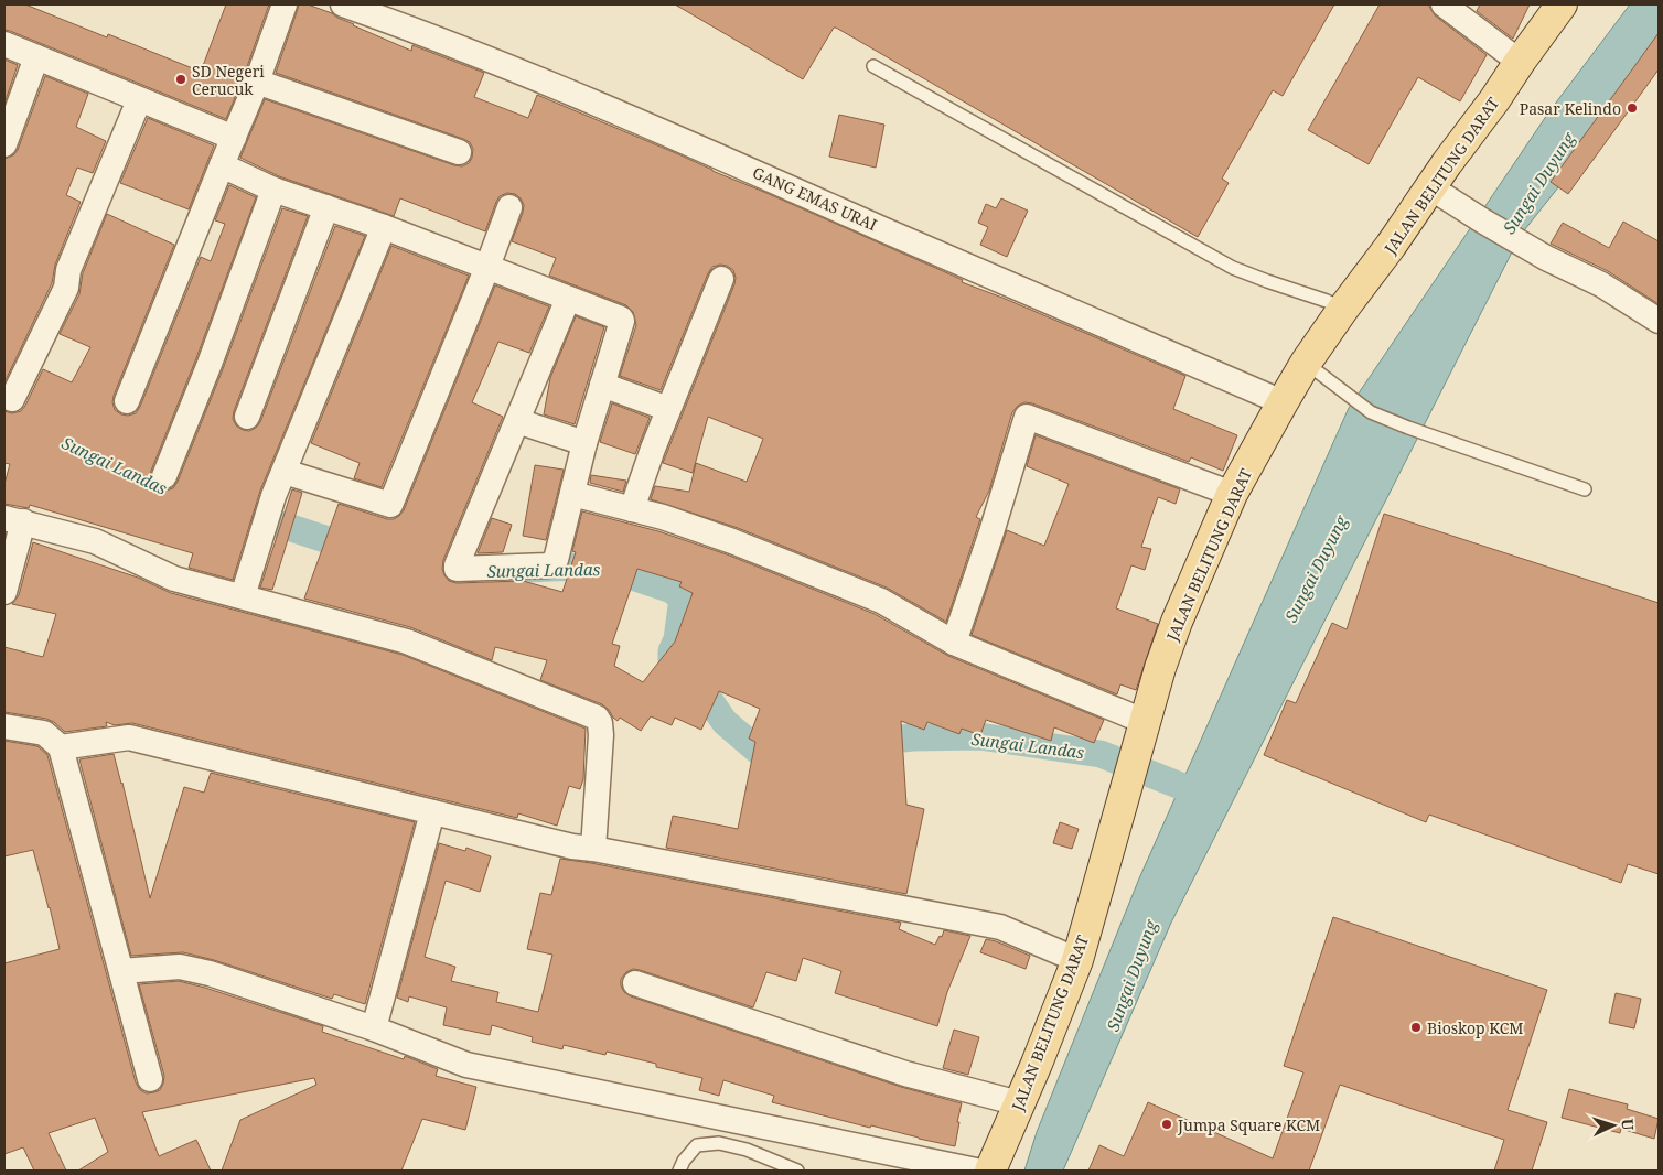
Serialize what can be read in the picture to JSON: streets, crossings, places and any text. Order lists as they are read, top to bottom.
{
  "streets": {
    "main road": ["JALAN BELITUNG DARAT"],
    "street": ["GANG EMAS URAI"]
  },
  "crossings": [
    ["JALAN BELITUNG DARAT", "GANG EMAS URAI"]
  ],
  "water": ["Sungai Duyung", "Sungai Landas"],
  "places": [
    "SD Negeri Cerucuk",
    "Pasar Kelindo",
    "Bioskop KCM",
    "Jumpa Square KCM"
  ],
  "north": "right"
}
